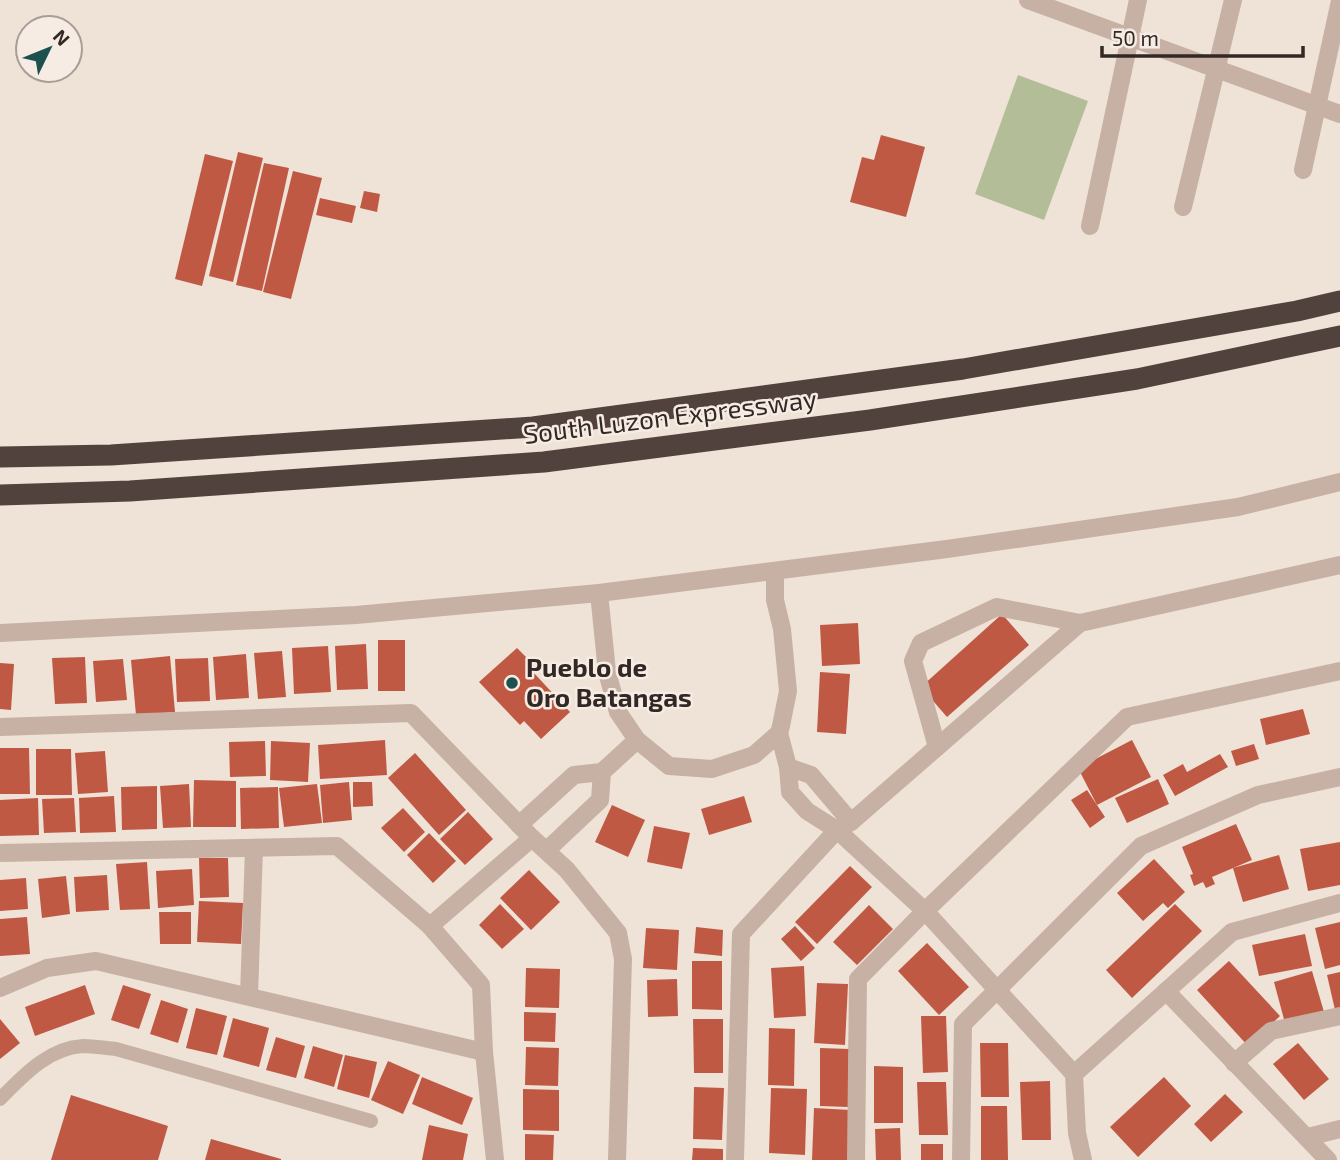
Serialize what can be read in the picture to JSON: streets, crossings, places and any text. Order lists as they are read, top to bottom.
{
  "streets": {
    "highway": ["South Luzon Expressway"]
  },
  "places": ["Pueblo de Oro Batangas"],
  "scale_bar": "50 m",
  "north": "top right"
}
